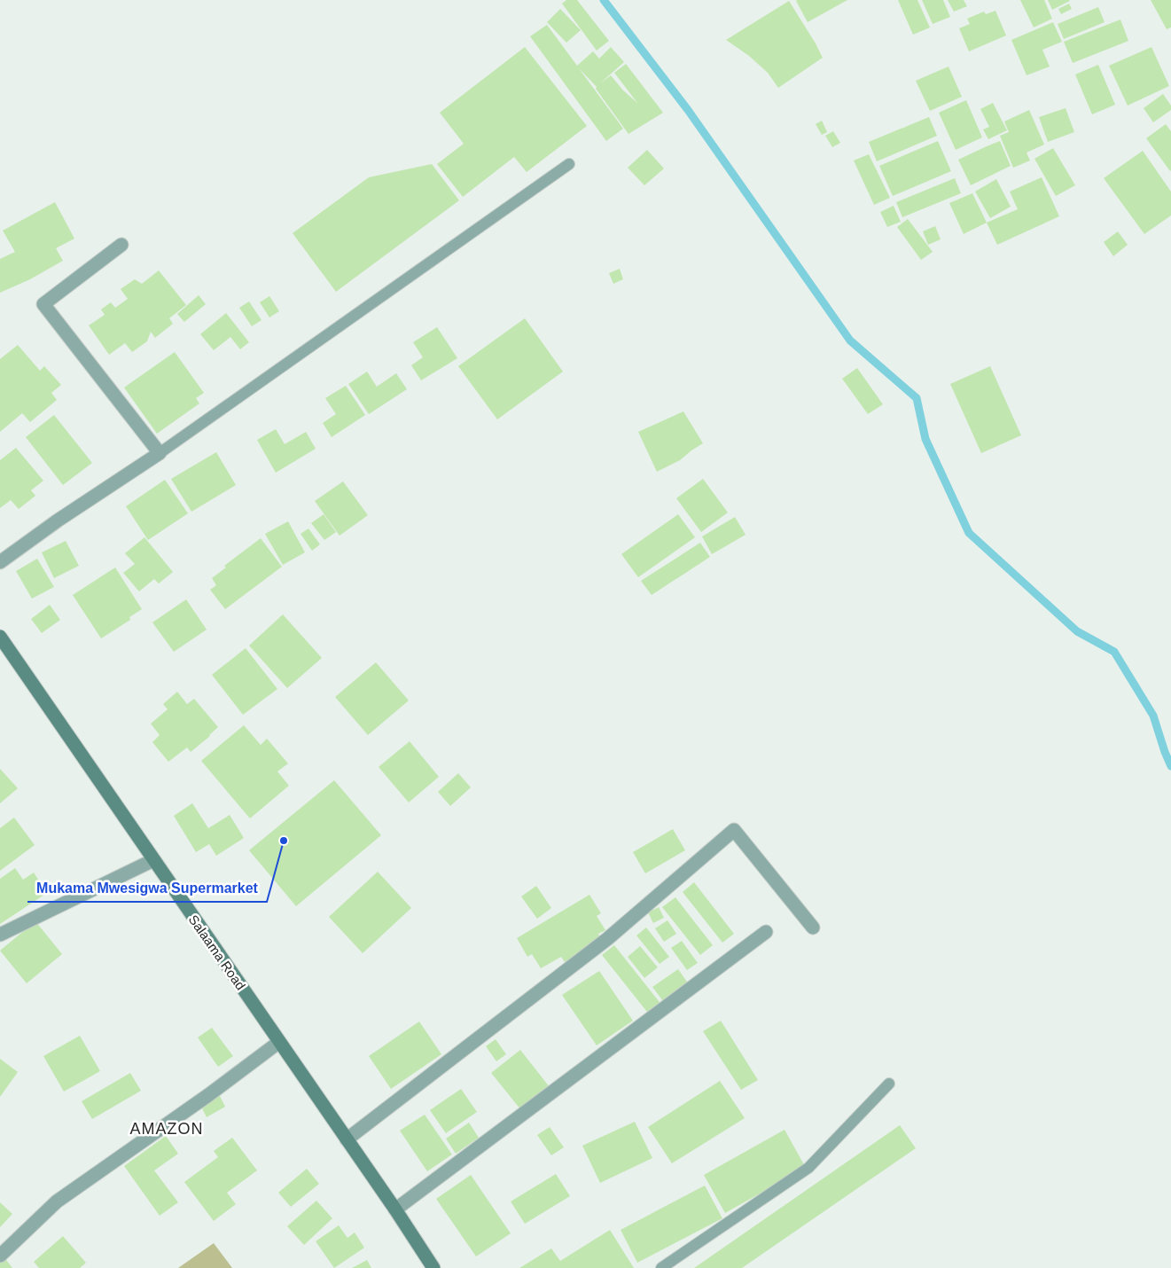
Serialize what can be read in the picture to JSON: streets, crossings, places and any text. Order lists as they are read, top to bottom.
{
  "streets": {
    "main road": ["Salaama Road"]
  },
  "districts": ["AMAZON"],
  "places": ["Mukama Mwesigwa Supermarket"]
}
